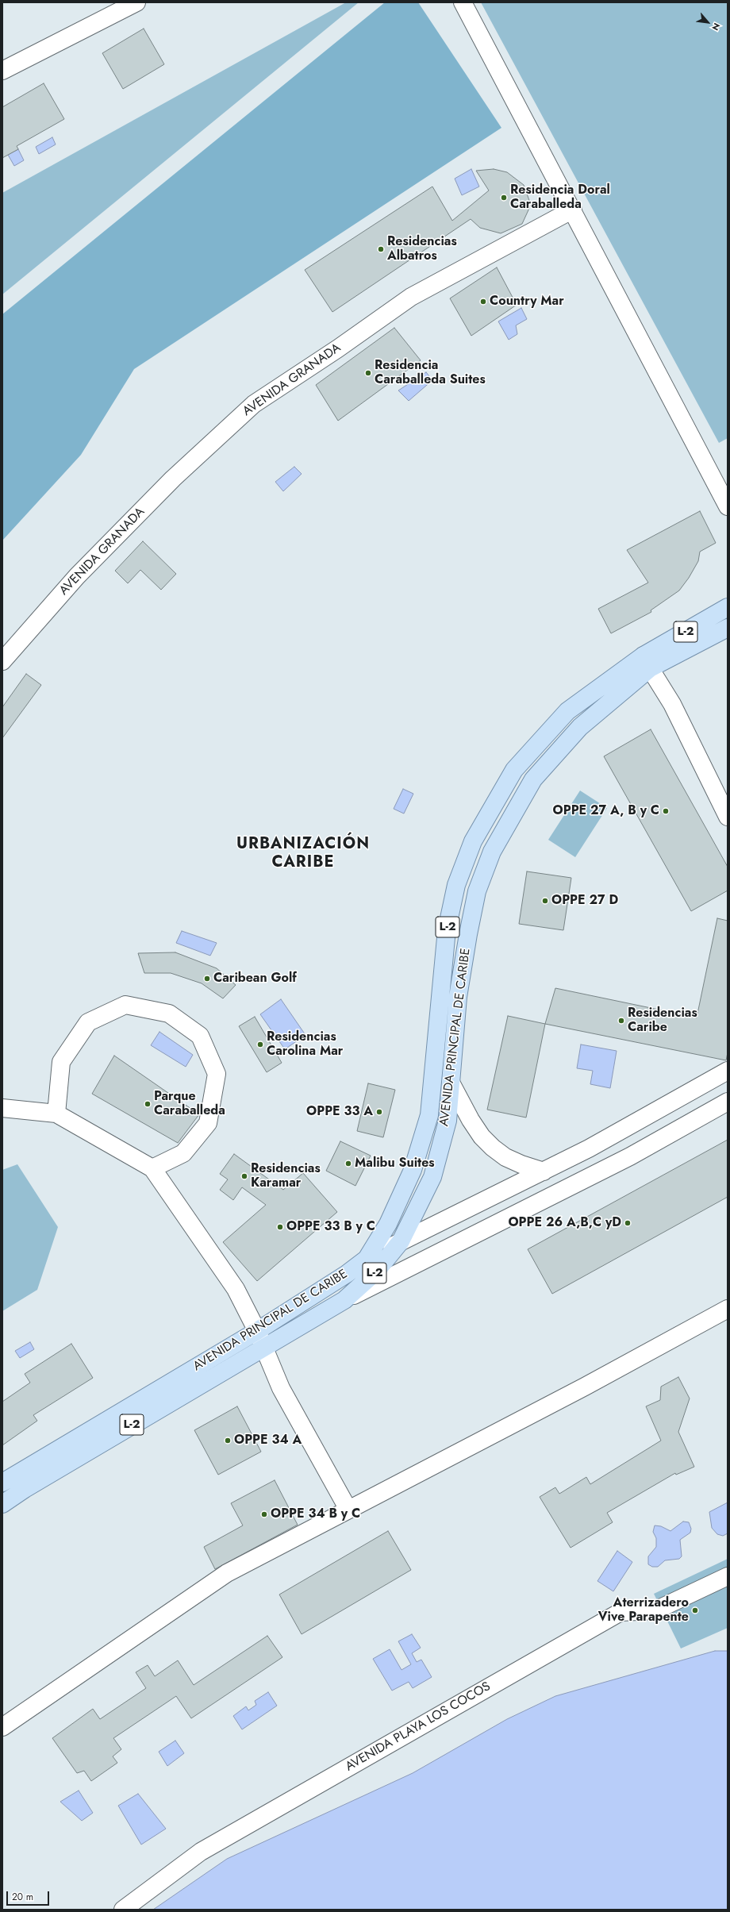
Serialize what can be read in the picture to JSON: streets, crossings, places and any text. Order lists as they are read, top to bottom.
{
  "streets": {
    "main road": ["L-2", "AVENIDA PRINCIPAL DE CARIBE"],
    "street": ["AVENIDA GRANADA", "AVENIDA PLAYA LOS COCOS"]
  },
  "districts": ["URBANIZACIÓN CARIBE"],
  "places": [
    "Residencia Doral Caraballeda",
    "Residencias Albatros",
    "Country Mar",
    "Residencia Caraballeda Suites",
    "OPPE 27 A, B y C",
    "OPPE 27 D",
    "Caribean Golf",
    "Residencias Caribe",
    "Residencias Carolina Mar",
    "Parque Caraballeda",
    "OPPE 33 A",
    "Malibu Suites",
    "Residencias Karamar",
    "OPPE 26 A,B,C yD",
    "OPPE 33 B y C",
    "OPPE 34 A",
    "OPPE 34 B y C",
    "Aterrizadero Vive Parapente"
  ],
  "scale_bar": "20 m",
  "north": "bottom right"
}
